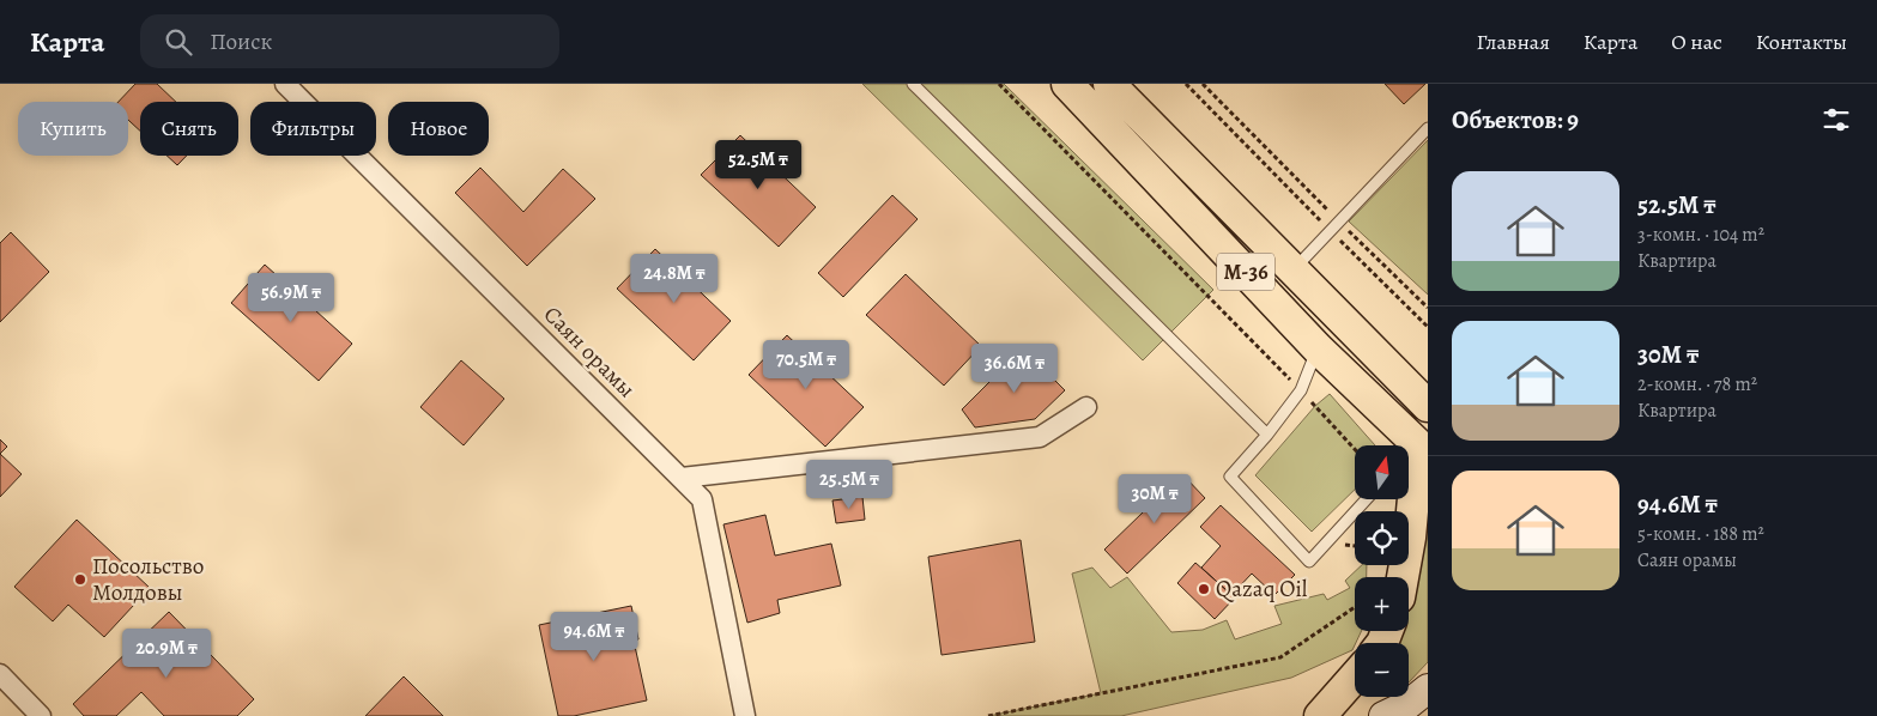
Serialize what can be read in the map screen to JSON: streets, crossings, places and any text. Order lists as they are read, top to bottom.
{
  "streets": {
    "main road": ["M-36"],
    "street": ["Саян орамы"]
  },
  "places": ["Посольство Молдовы", "Qazaq Oil"],
  "north": "top",
  "page": {
    "header": "Карта",
    "search": "Поиск",
    "nav": [
      "Главная",
      "Карта",
      "О нас",
      "Контакты"
    ],
    "heading": "Объектов: 9",
    "chip": [
      "Купить",
      "Снять",
      "Фильтры",
      "Новое"
    ],
    "price": [
      "52.5M ₸",
      "24.8M ₸",
      "56.9M ₸",
      "70.5M ₸",
      "36.6M ₸",
      "25.5M ₸",
      "30M ₸",
      "94.6M ₸",
      "20.9M ₸"
    ],
    "list": [
      {
        "name": "52.5M ₸",
        "note": "3-комн. · 104 m² · Квартира"
      },
      {
        "name": "30M ₸",
        "note": "2-комн. · 78 m² · Квартира"
      },
      {
        "name": "94.6M ₸",
        "note": "5-комн. · 188 m² · Саян орамы"
      }
    ],
    "map_buttons": ["+", "−"]
  }
}
